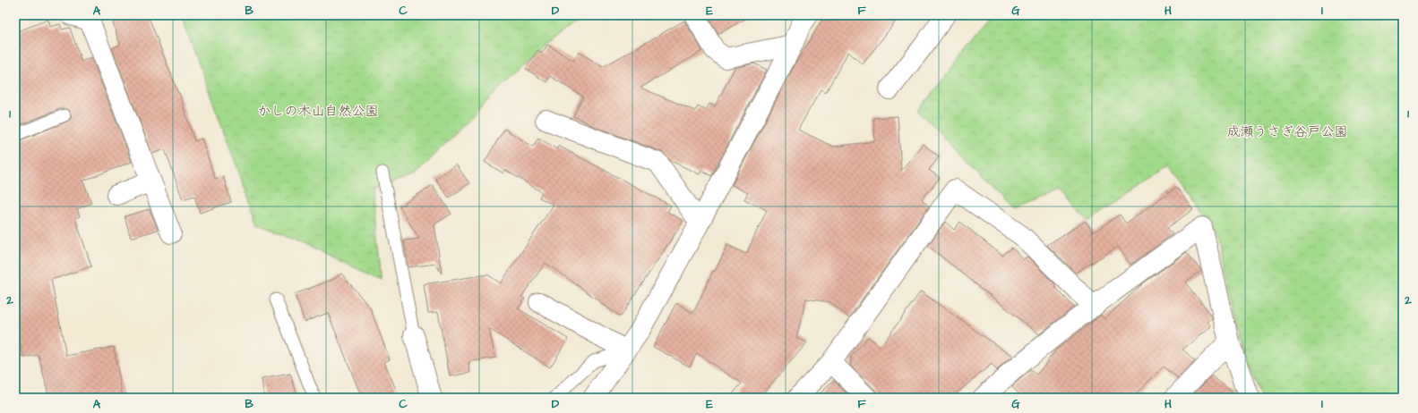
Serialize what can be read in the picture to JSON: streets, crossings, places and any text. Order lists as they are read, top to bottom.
{
  "parks": ["かしの木山自然公園", "成瀬うさぎ谷戸公園"],
  "grid": {
    "columns": [
      "A",
      "B",
      "C",
      "D",
      "E",
      "F",
      "G",
      "H",
      "I"
    ],
    "rows": ["1", "2"]
  }
}
